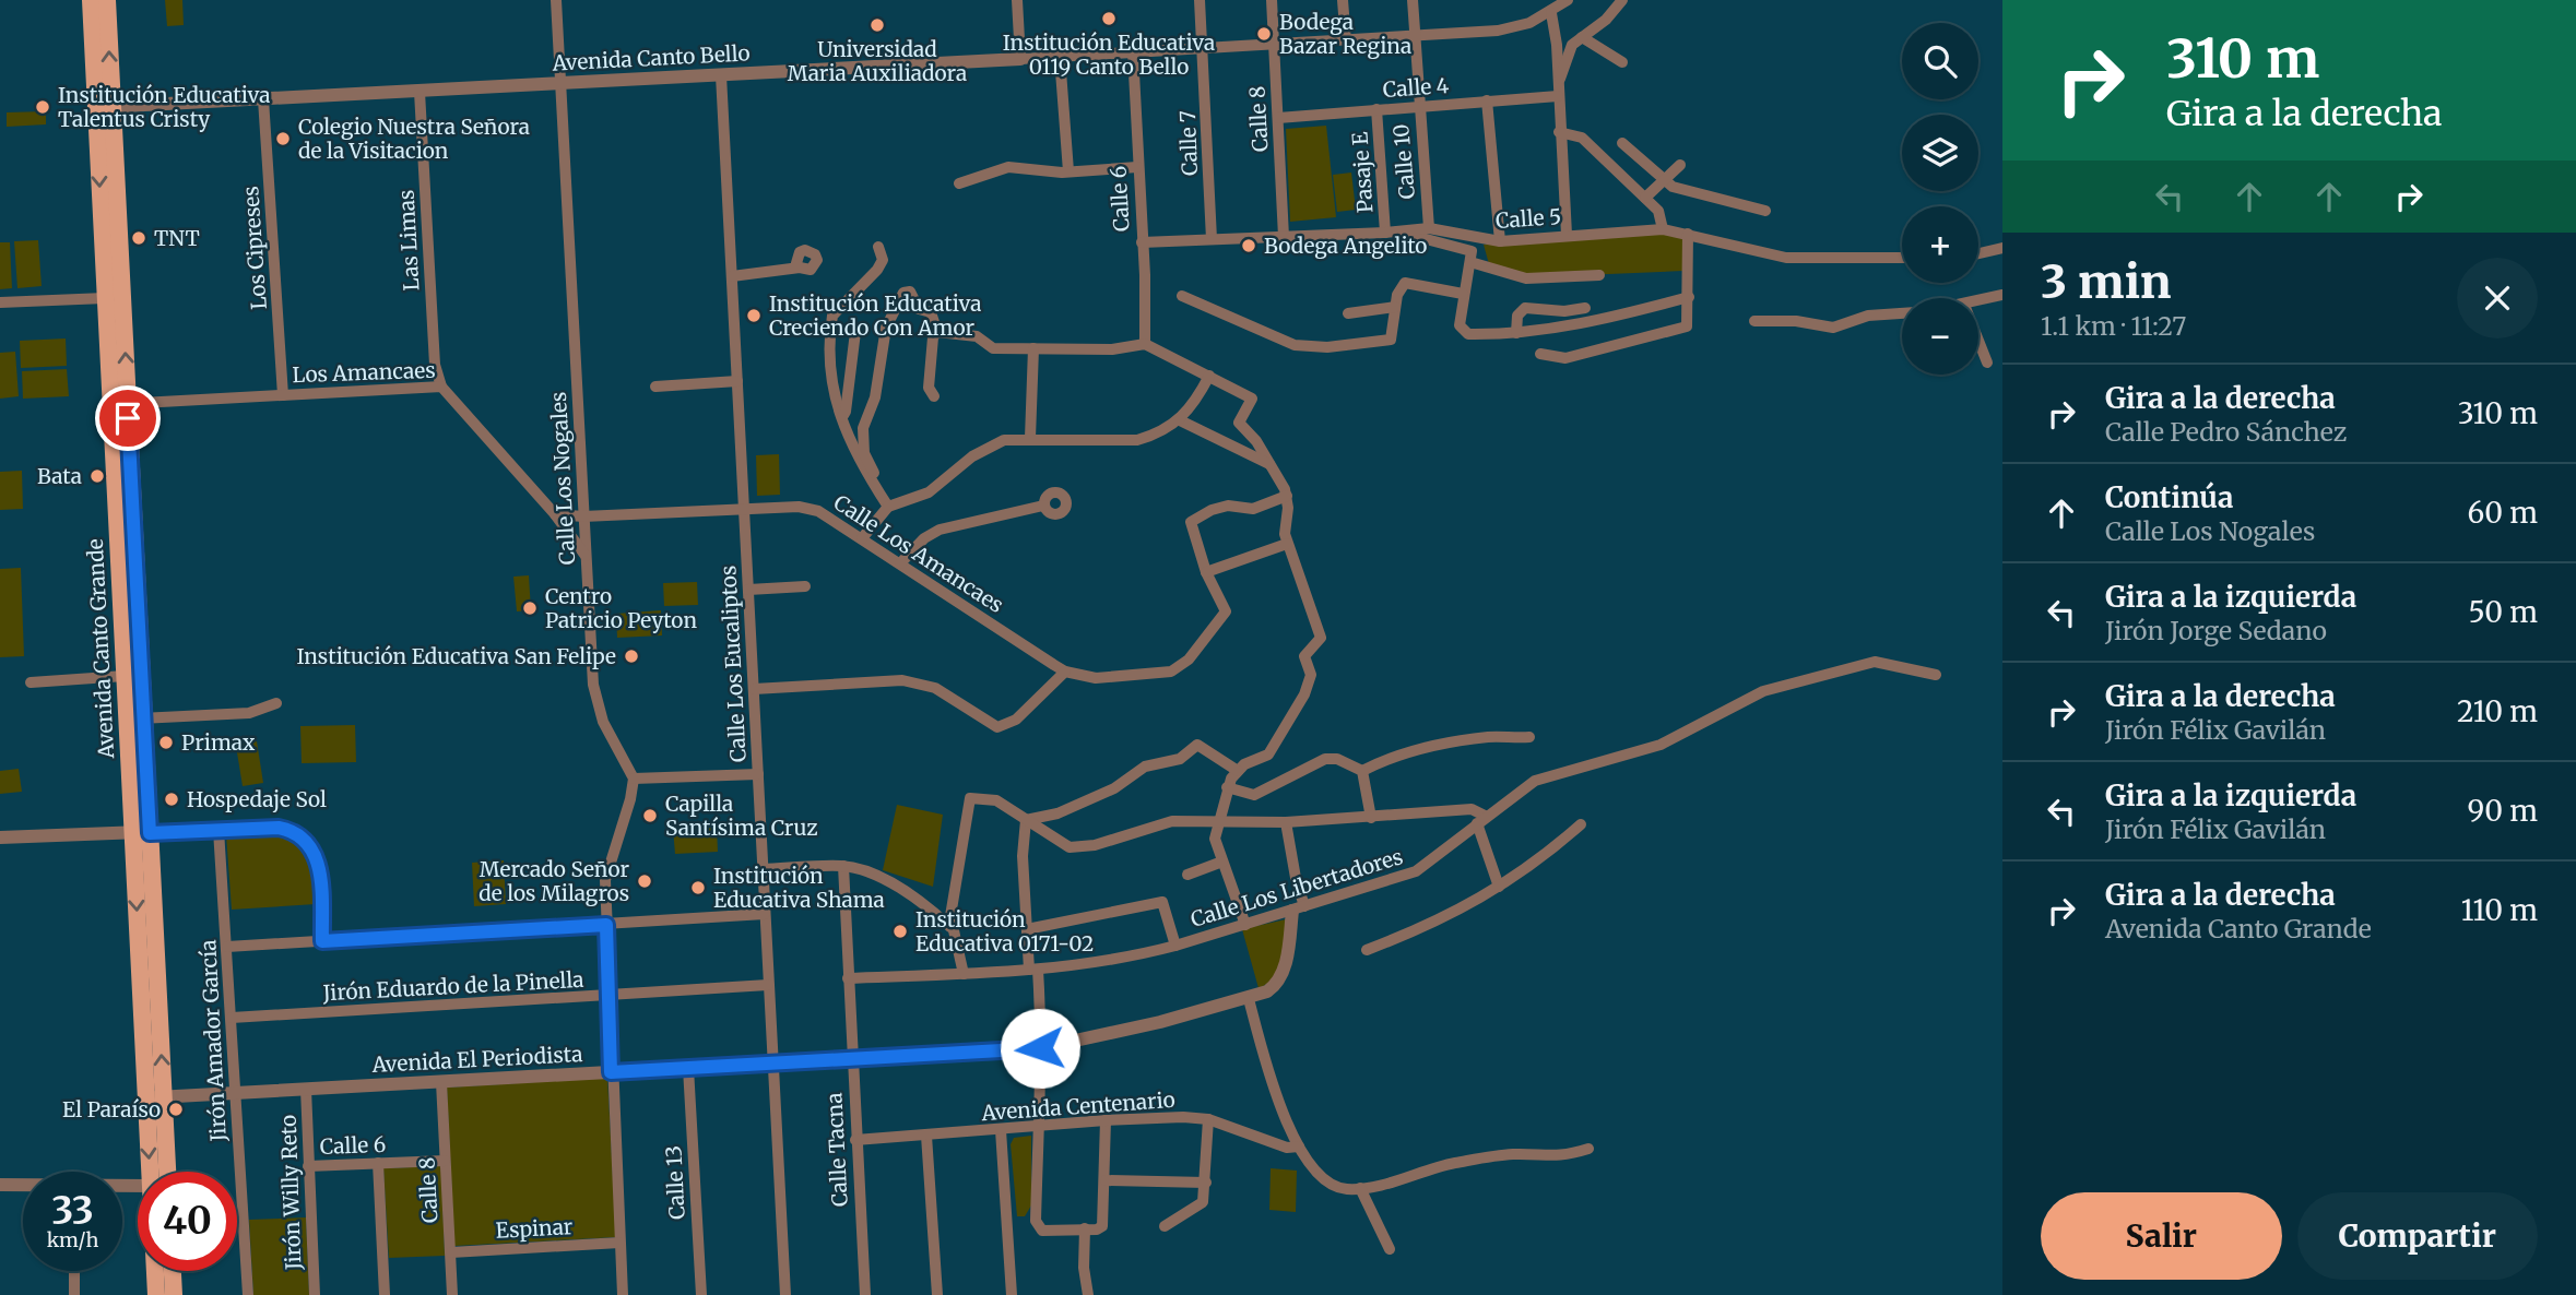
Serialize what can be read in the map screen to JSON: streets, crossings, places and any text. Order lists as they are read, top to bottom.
{
  "streets": {
    "main road": ["Avenida Canto Grande"],
    "street": [
      "Avenida Canto Bello",
      "Calle 4",
      "Calle 8",
      "Calle 7",
      "Calle 10",
      "Pasaje E",
      "Calle 6",
      "Calle 5",
      "Las Limas",
      "Los Cipreses",
      "Los Amancaes",
      "Calle Los Nogales",
      "Calle Los Amancaes",
      "Calle Los Eucaliptos",
      "Calle Los Libertadores",
      "Jirón Eduardo de la Pinella",
      "Jirón Amador García",
      "Avenida El Periodista",
      "Avenida Centenario",
      "Calle Tacna",
      "Calle 13",
      "Jirón Willy Reto",
      "Espinar"
    ]
  },
  "crossings": [
    ["Avenida Canto Bello", "Calle 8"],
    ["Avenida Canto Bello", "Calle 7"],
    ["Avenida Canto Bello", "Calle 10"],
    ["Avenida Canto Bello", "Calle 6"],
    ["Avenida Canto Bello", "Las Limas"],
    ["Avenida Canto Bello", "Los Cipreses"],
    ["Avenida Canto Bello", "Calle Los Nogales"],
    ["Avenida Canto Bello", "Avenida Canto Grande"],
    ["Avenida Canto Bello", "Calle Los Eucaliptos"],
    ["Calle 4", "Calle 8"],
    ["Calle 4", "Calle 10"],
    ["Calle 4", "Pasaje E"],
    ["Calle 8", "Calle 6"],
    ["Calle 8", "Calle 5"],
    ["Calle 8", "Avenida El Periodista"],
    ["Calle 8", "Espinar"],
    ["Calle 7", "Calle 5"],
    ["Calle 10", "Calle 5"],
    ["Pasaje E", "Calle 5"],
    ["Calle 6", "Calle 5"],
    ["Calle 6", "Jirón Willy Reto"],
    ["Las Limas", "Los Amancaes"],
    ["Los Cipreses", "Los Amancaes"],
    ["Los Amancaes", "Calle Los Nogales"],
    ["Los Amancaes", "Calle Los Amancaes"],
    ["Los Amancaes", "Avenida Canto Grande"],
    ["Calle Los Nogales", "Calle Los Amancaes"],
    ["Calle Los Amancaes", "Calle Los Eucaliptos"],
    ["Avenida Canto Grande", "Avenida El Periodista"],
    ["Calle Los Eucaliptos", "Jirón Eduardo de la Pinella"],
    ["Calle Los Eucaliptos", "Avenida El Periodista"],
    ["Calle Los Libertadores", "Avenida El Periodista"],
    ["Calle Los Libertadores", "Calle Tacna"],
    ["Jirón Eduardo de la Pinella", "Jirón Amador García"],
    ["Jirón Amador García", "Avenida El Periodista"],
    ["Avenida El Periodista", "Calle Tacna"],
    ["Avenida El Periodista", "Calle 13"],
    ["Avenida El Periodista", "Jirón Willy Reto"],
    ["Avenida Centenario", "Calle Tacna"]
  ],
  "places": [
    "Institución Educativa 0119 Canto Bello",
    "Universidad Maria Auxiliadora",
    "Bodega Bazar Regina",
    "Institución Educativa Talentus Cristy",
    "Colegio Nuestra Señora de la Visitacion",
    "TNT",
    "Bodega Angelito",
    "Institución Educativa Creciendo Con Amor",
    "Bata",
    "Centro Patricio Peyton",
    "Institución Educativa San Felipe",
    "Primax",
    "Hospedaje Sol",
    "Capilla Santísima Cruz",
    "Mercado Señor de los Milagros",
    "Institución Educativa Shama",
    "Institución Educativa 0171-02",
    "El Paraíso"
  ],
  "page": {
    "turn": ["310 m", "Gira a la derecha"],
    "map_buttons": ["+", "−"],
    "heading": ["3 min", "1.1 km · 11:27"],
    "list": [
      {
        "name": "Gira a la derecha",
        "note": "Calle Pedro Sánchez",
        "value": "310 m"
      },
      {
        "name": "Continúa",
        "note": "Calle Los Nogales",
        "value": "60 m"
      },
      {
        "name": "Gira a la izquierda",
        "note": "Jirón Jorge Sedano",
        "value": "50 m"
      },
      {
        "name": "Gira a la derecha",
        "note": "Jirón Félix Gavilán",
        "value": "210 m"
      },
      {
        "name": "Gira a la izquierda",
        "note": "Jirón Félix Gavilán",
        "value": "90 m"
      },
      {
        "name": "Gira a la derecha",
        "note": "Avenida Canto Grande",
        "value": "110 m"
      }
    ],
    "speed": "33 km/h",
    "limit": "40",
    "buttons": ["Salir", "Compartir"]
  }
}
